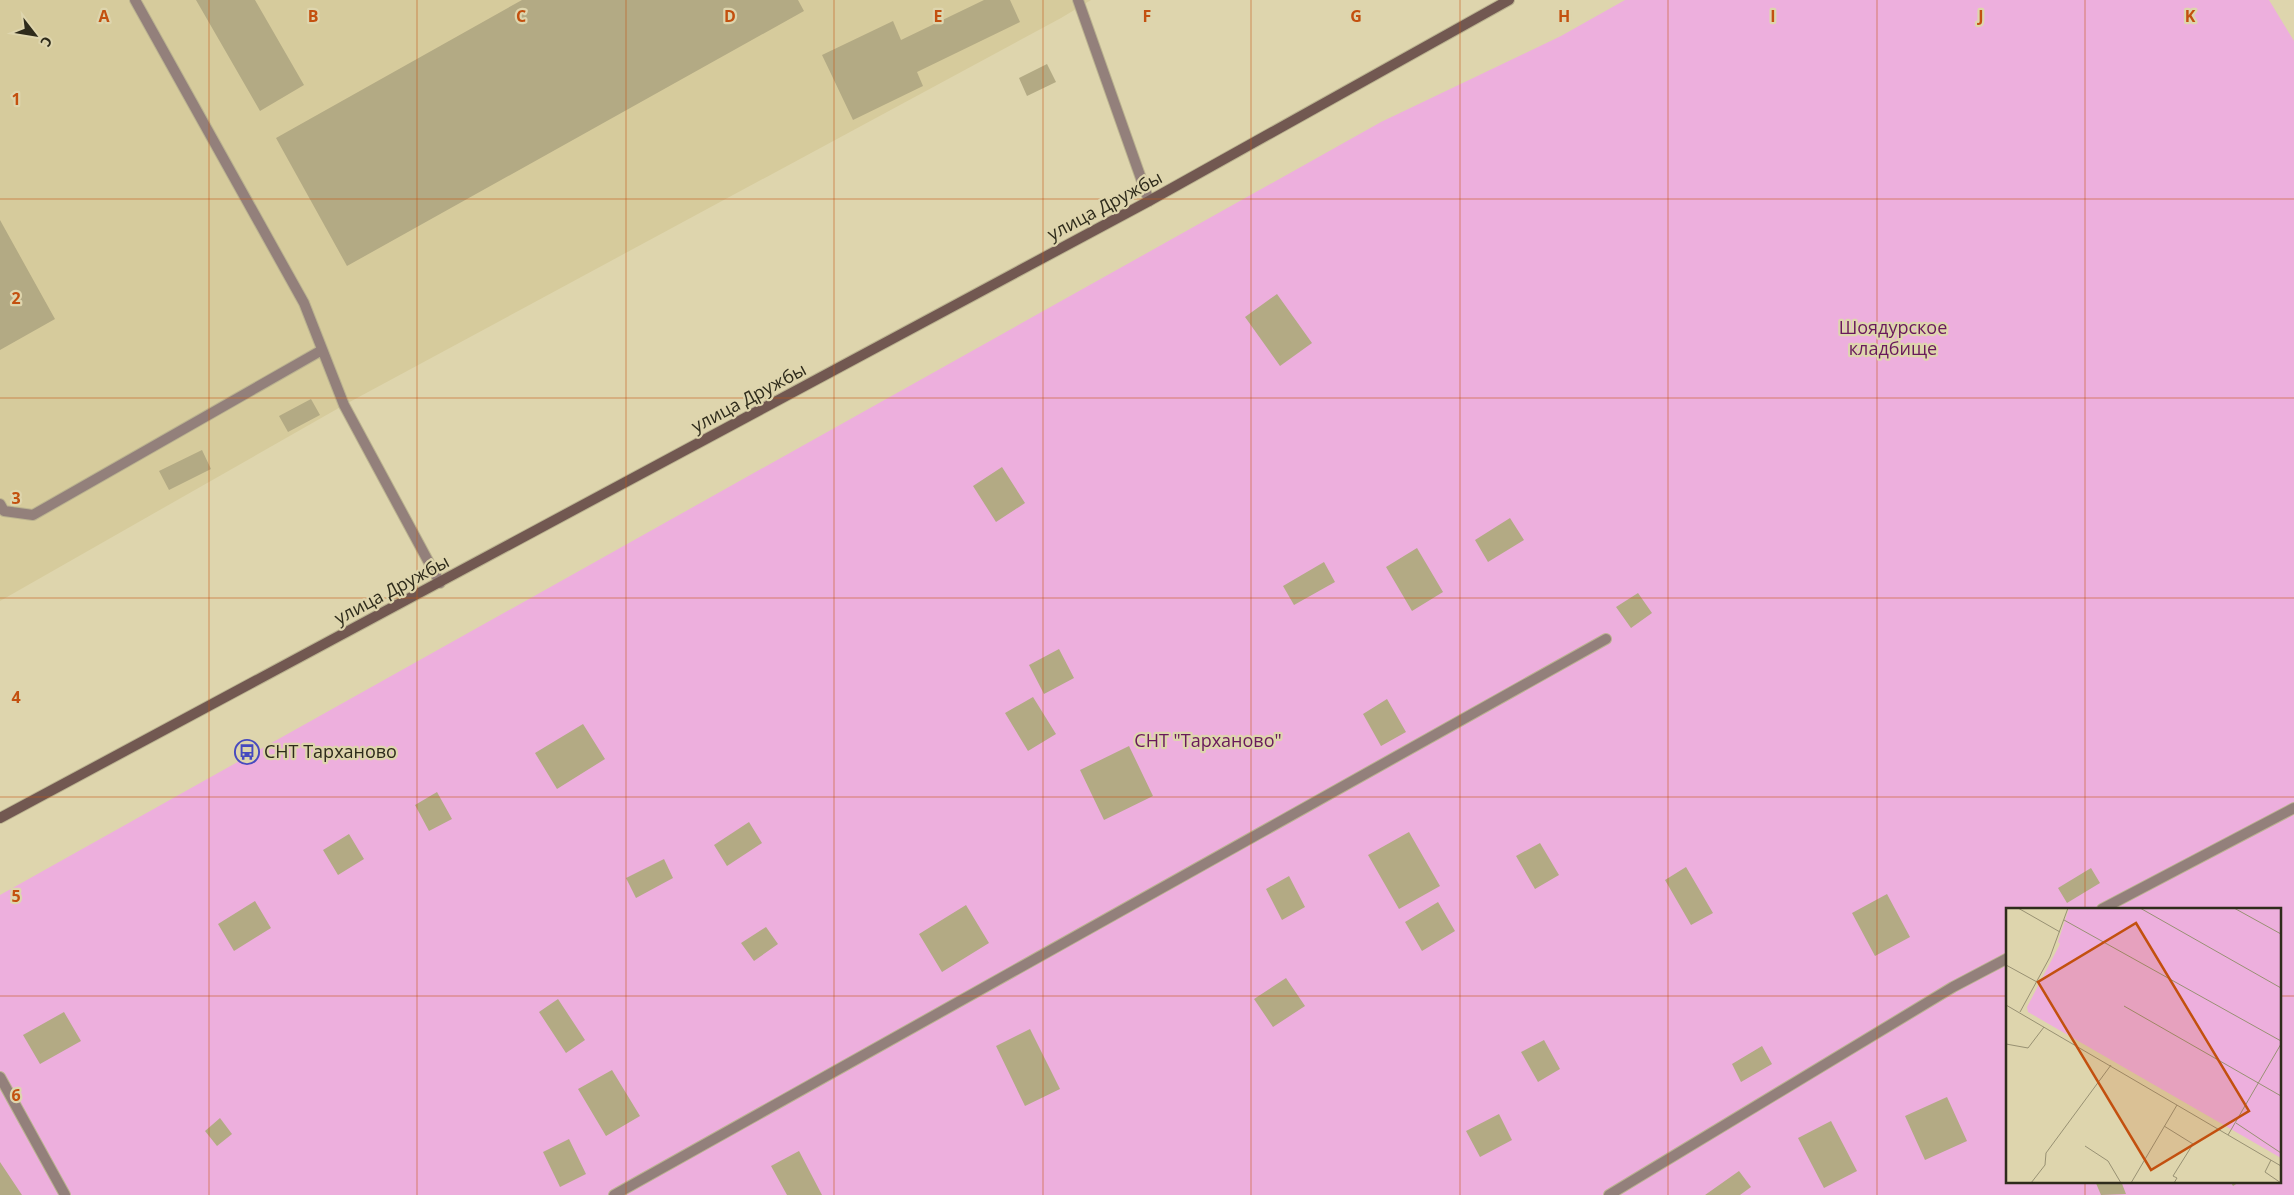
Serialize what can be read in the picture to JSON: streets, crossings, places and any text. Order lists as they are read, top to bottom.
{
  "streets": {
    "main road": ["улица Дружбы"]
  },
  "parks": ["Шоядурское кладбище", "СНТ \"Тарханово\""],
  "places": {
    "bus stop": ["СНТ Тарханово"]
  },
  "north": "bottom right",
  "grid": {
    "columns": [
      "A",
      "B",
      "C",
      "D",
      "E",
      "F",
      "G",
      "H",
      "I",
      "J",
      "K"
    ],
    "rows": [
      "1",
      "2",
      "3",
      "4",
      "5",
      "6"
    ]
  }
}
